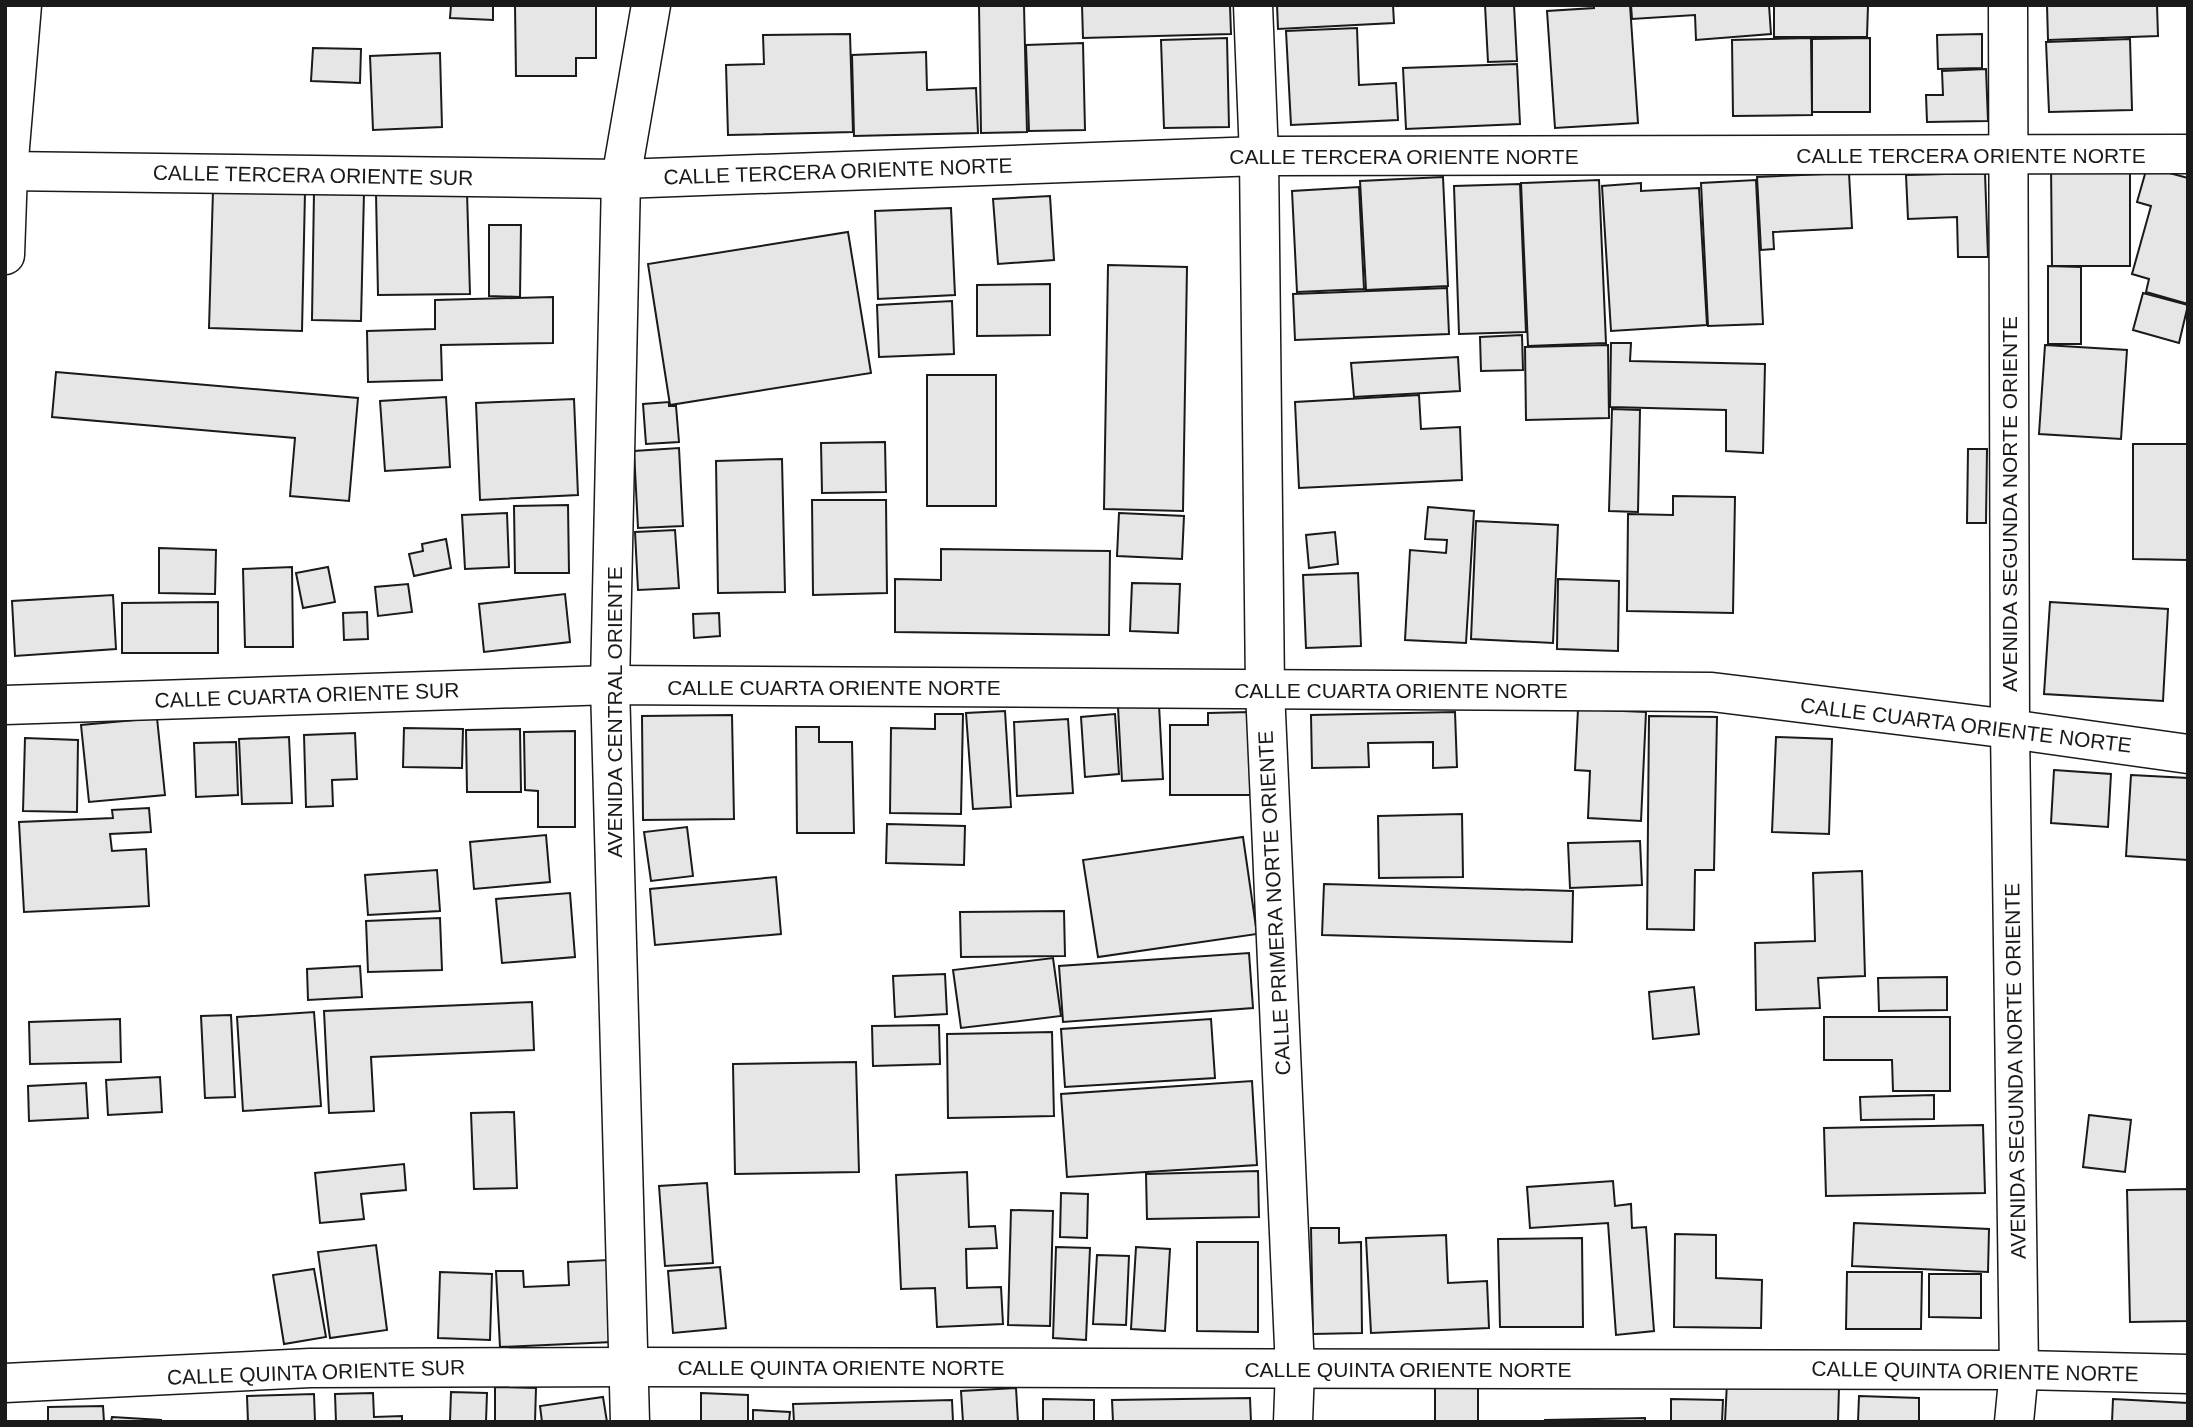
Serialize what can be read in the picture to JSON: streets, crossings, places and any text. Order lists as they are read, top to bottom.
{
  "streets": {
    "street": [
      "CALLE TERCERA ORIENTE NORTE",
      "CALLE TERCERA ORIENTE SUR",
      "AVENIDA SEGUNDA NORTE ORIENTE",
      "CALLE CUARTA ORIENTE NORTE",
      "CALLE CUARTA ORIENTE SUR",
      "AVENIDA CENTRAL ORIENTE",
      "CALLE PRIMERA NORTE ORIENTE",
      "CALLE QUINTA ORIENTE NORTE",
      "CALLE QUINTA ORIENTE SUR"
    ]
  },
  "crossings": [
    ["CALLE TERCERA ORIENTE NORTE", "CALLE TERCERA ORIENTE SUR"],
    ["CALLE TERCERA ORIENTE NORTE", "AVENIDA SEGUNDA NORTE ORIENTE"],
    ["CALLE TERCERA ORIENTE NORTE", "AVENIDA CENTRAL ORIENTE"],
    ["CALLE TERCERA ORIENTE NORTE", "CALLE PRIMERA NORTE ORIENTE"],
    ["CALLE TERCERA ORIENTE SUR", "AVENIDA CENTRAL ORIENTE"],
    ["AVENIDA SEGUNDA NORTE ORIENTE", "CALLE CUARTA ORIENTE NORTE"],
    ["AVENIDA SEGUNDA NORTE ORIENTE", "CALLE QUINTA ORIENTE NORTE"],
    ["CALLE CUARTA ORIENTE NORTE", "CALLE CUARTA ORIENTE SUR"],
    ["CALLE CUARTA ORIENTE NORTE", "AVENIDA CENTRAL ORIENTE"],
    ["CALLE CUARTA ORIENTE NORTE", "CALLE PRIMERA NORTE ORIENTE"],
    ["CALLE CUARTA ORIENTE SUR", "AVENIDA CENTRAL ORIENTE"],
    ["AVENIDA CENTRAL ORIENTE", "CALLE QUINTA ORIENTE NORTE"],
    ["AVENIDA CENTRAL ORIENTE", "CALLE QUINTA ORIENTE SUR"],
    ["CALLE PRIMERA NORTE ORIENTE", "CALLE QUINTA ORIENTE NORTE"],
    ["CALLE QUINTA ORIENTE NORTE", "CALLE QUINTA ORIENTE SUR"]
  ]
}
